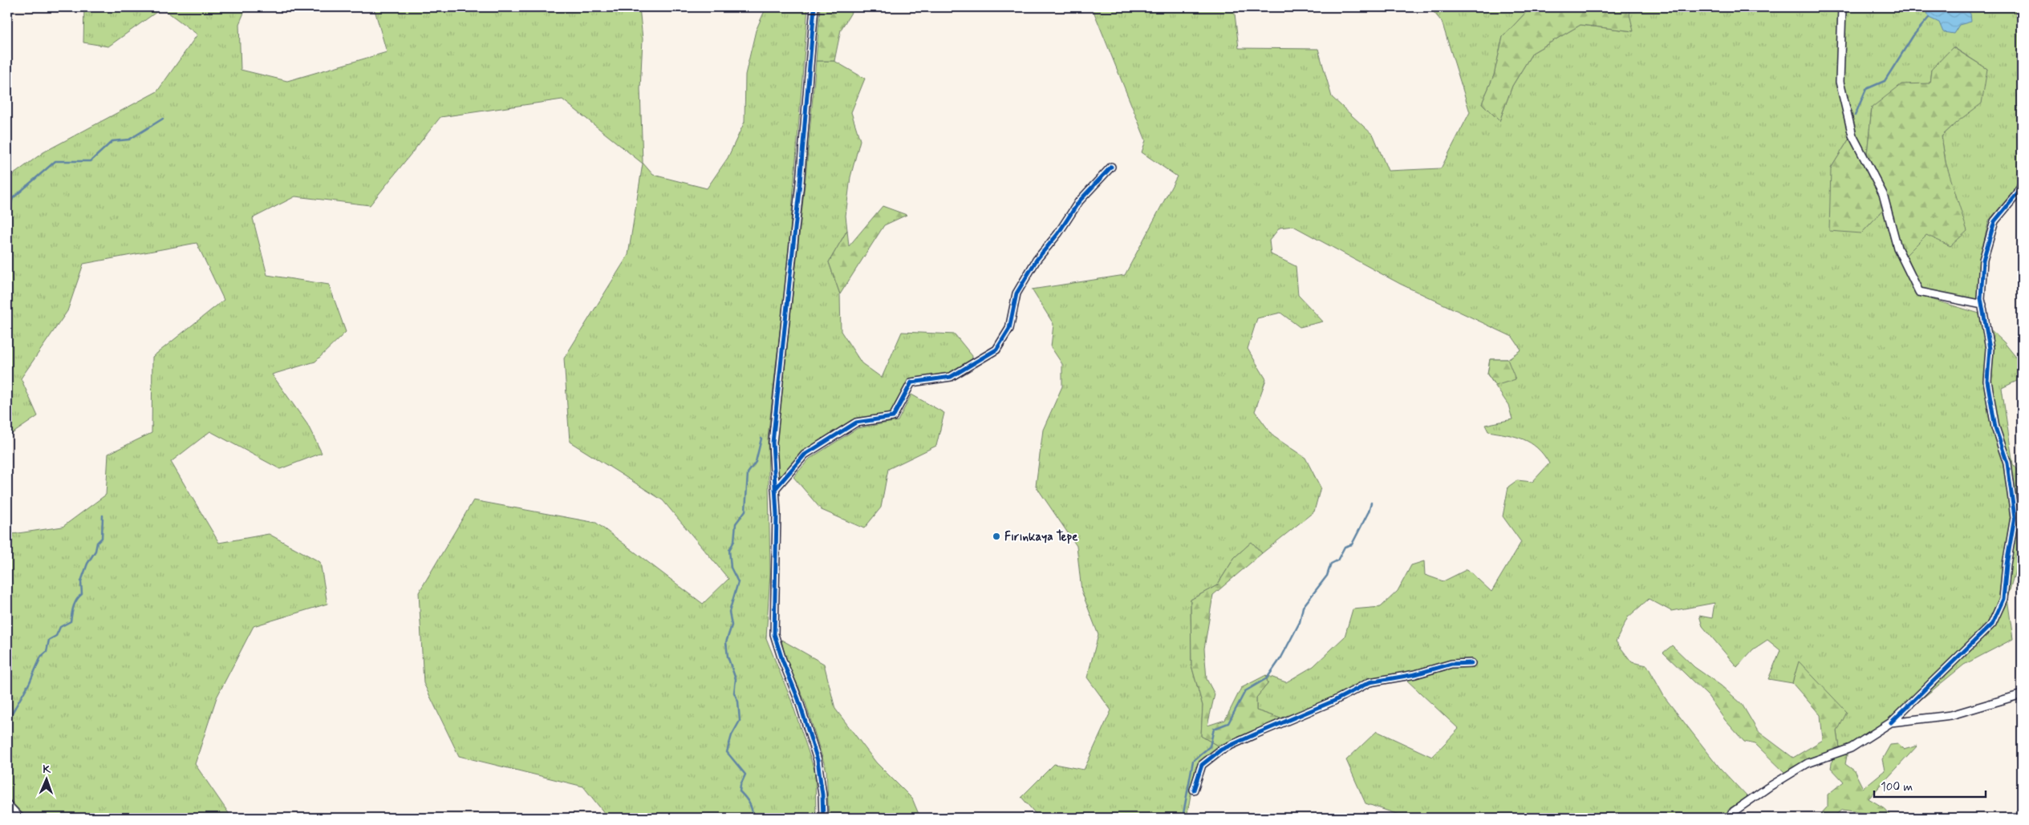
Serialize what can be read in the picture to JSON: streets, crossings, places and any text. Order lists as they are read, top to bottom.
{
  "places": ["Fırınkaya Tepe"],
  "scale_bar": "100 m",
  "north": "top"
}
